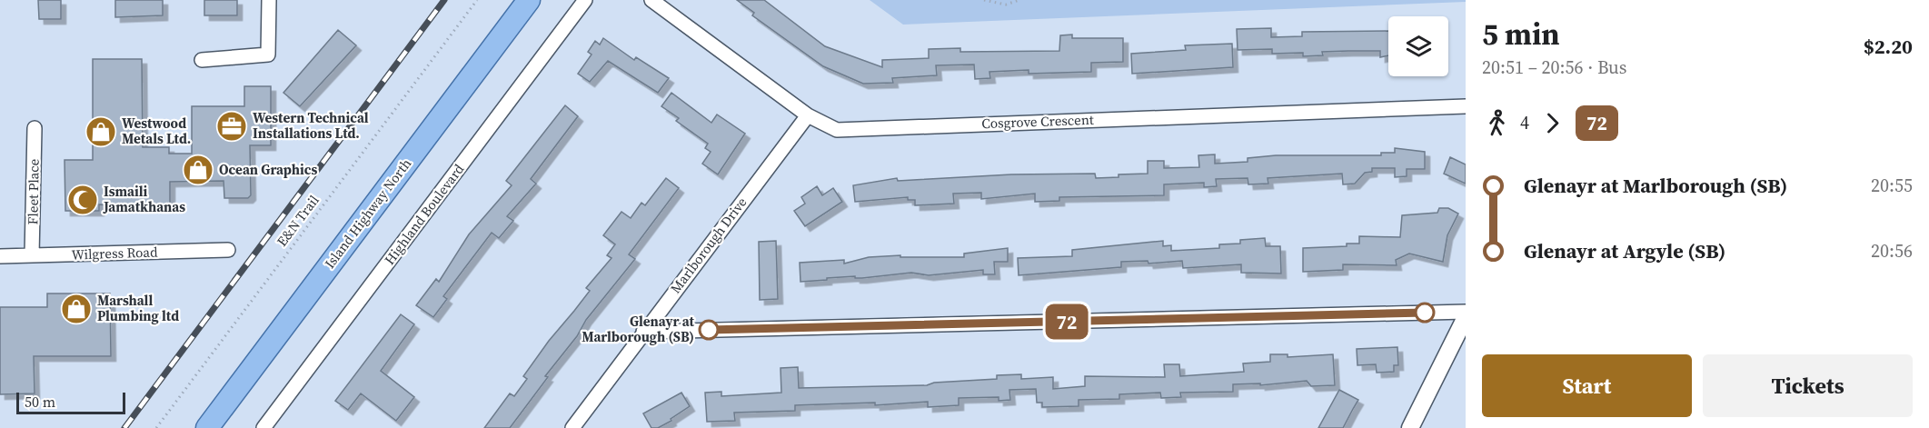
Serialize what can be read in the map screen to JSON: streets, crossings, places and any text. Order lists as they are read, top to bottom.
{
  "streets": {
    "main road": ["Island Highway North"],
    "street": [
      "Cosgrove Crescent",
      "Fleet Place",
      "Highland Boulevard",
      "Marlborough Drive",
      "Wilgress Road"
    ],
    "path": ["E&N Trail"]
  },
  "crossings": [
    ["Cosgrove Crescent", "Marlborough Drive"],
    ["Fleet Place", "Wilgress Road"]
  ],
  "places": {
    "office": ["Western Technical Installations Ltd."],
    "shop": ["Westwood Metals Ltd.", "Ocean Graphics", "Marshall Plumbing ltd"],
    "mosque": ["Ismaili Jamatkhanas"],
    "other": ["Glenayr at Marlborough (SB)"]
  },
  "lines": ["bus line 72"],
  "scale_bar": "50 m",
  "page": {
    "on_map": "72",
    "heading": ["5 min", "20:51 – 20:56 · Bus", "$2.20"],
    "legs": ["4", "72"],
    "list": [
      {
        "name": "Glenayr at Marlborough (SB)",
        "value": "20:55"
      },
      {
        "name": "Glenayr at Argyle (SB)",
        "value": "20:56"
      }
    ],
    "buttons": ["Start", "Tickets"],
    "scale": "50 m"
  }
}
